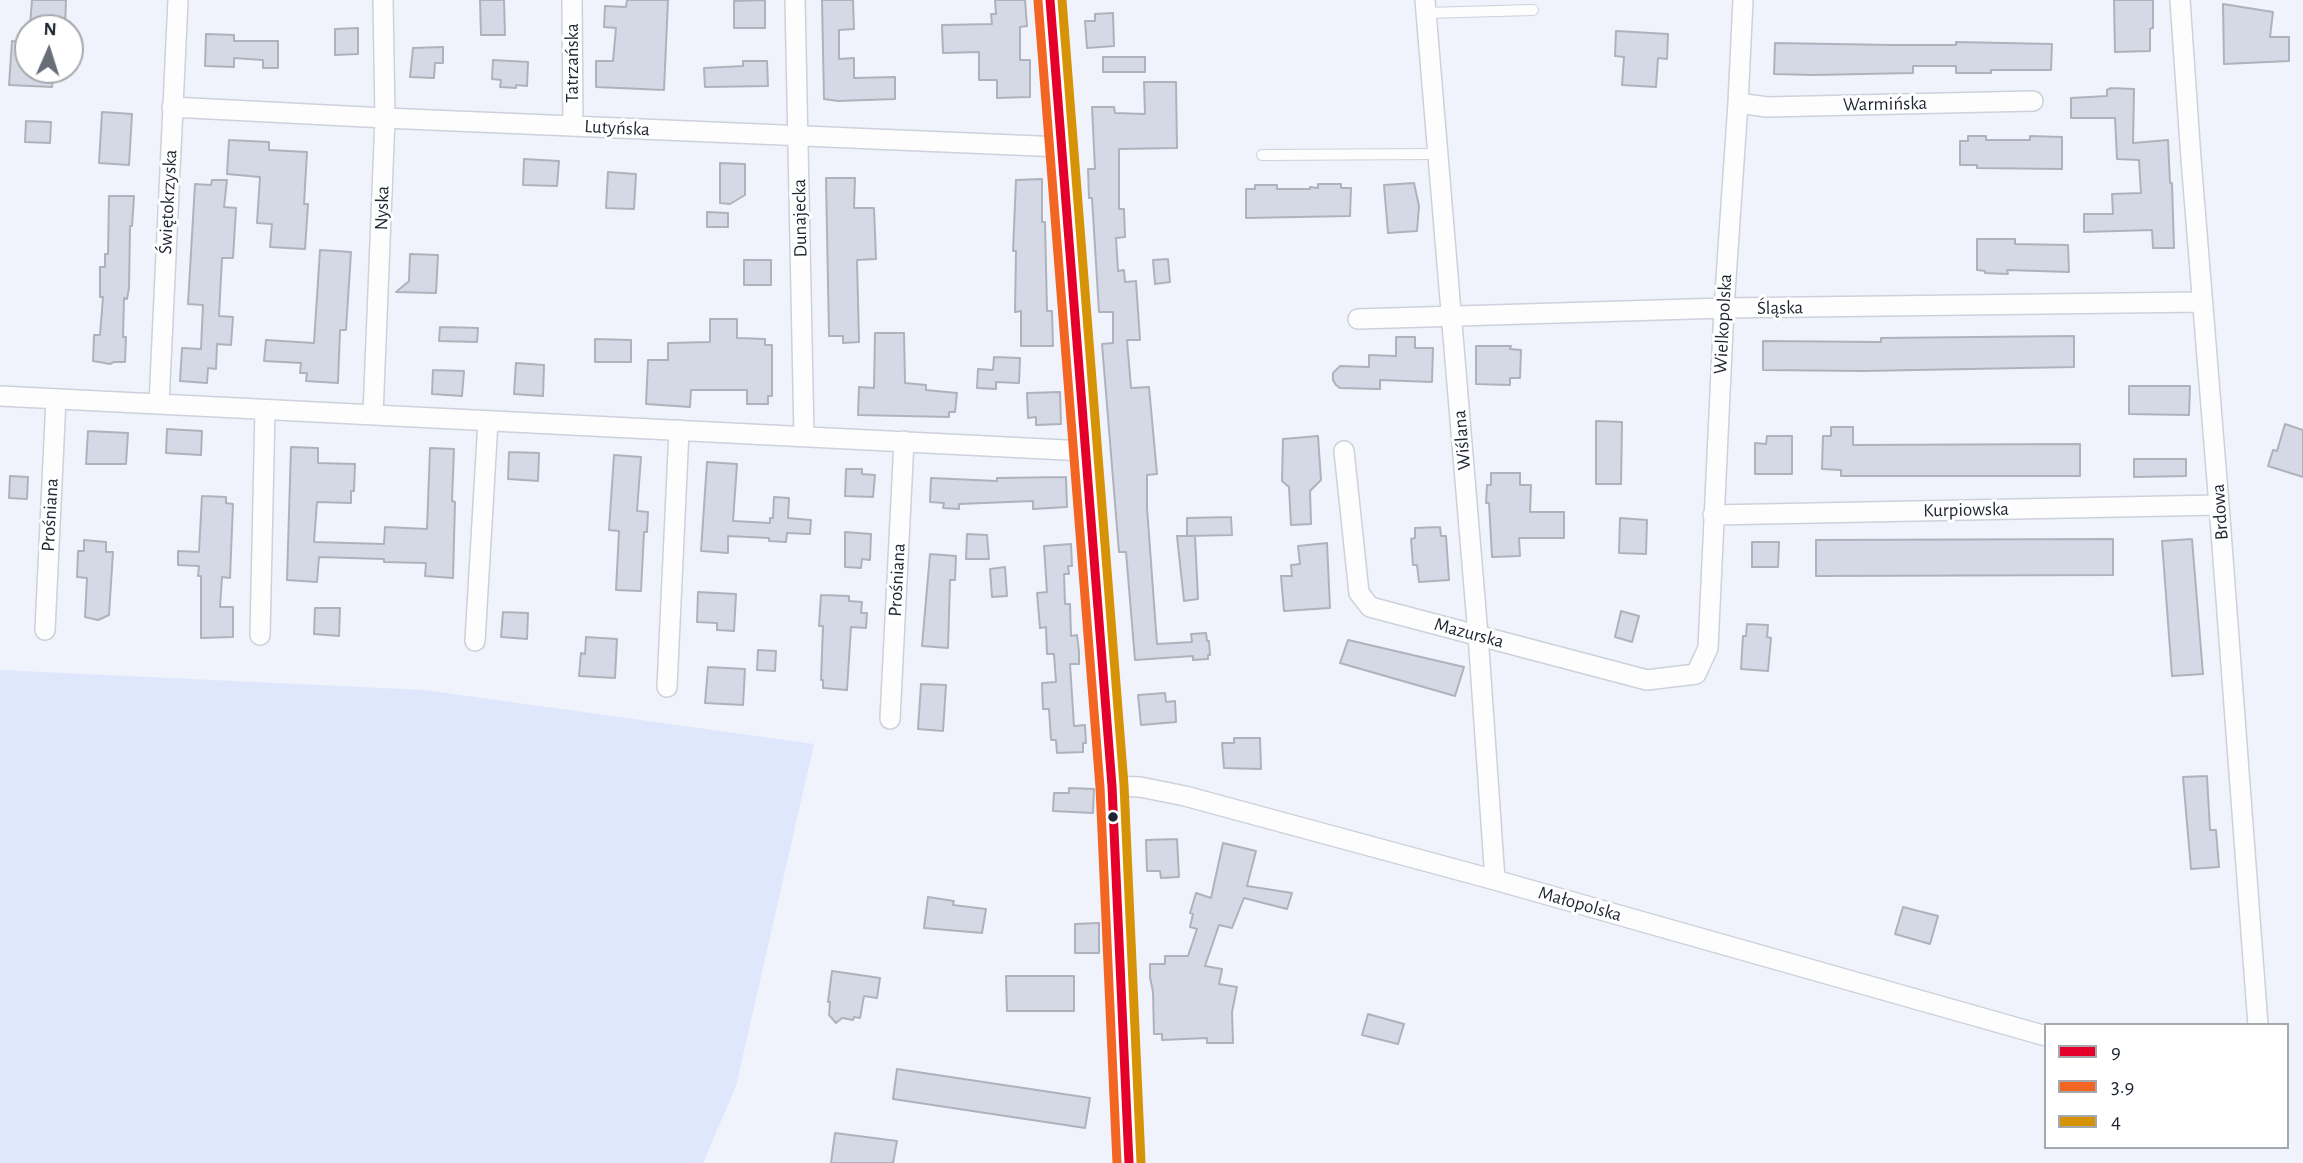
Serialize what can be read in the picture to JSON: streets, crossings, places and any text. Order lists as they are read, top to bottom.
{
  "streets": {
    "street": [
      "Tatrzańska",
      "Warmińska",
      "Lutyńska",
      "Świętokrzyska",
      "Nyska",
      "Dunajecka",
      "Śląska",
      "Wielkopolska",
      "Wiślana",
      "Kurpiowska",
      "Brdowa",
      "Prośniana",
      "Mazurska",
      "Małopolska"
    ]
  },
  "crossings": [
    ["Tatrzańska", "Lutyńska"],
    ["Warmińska", "Wielkopolska"],
    ["Lutyńska", "Świętokrzyska"],
    ["Lutyńska", "Nyska"],
    ["Lutyńska", "Dunajecka"],
    ["Śląska", "Wielkopolska"],
    ["Śląska", "Wiślana"],
    ["Śląska", "Brdowa"],
    ["Wielkopolska", "Kurpiowska"],
    ["Wielkopolska", "Mazurska"],
    ["Wiślana", "Mazurska"],
    ["Wiślana", "Małopolska"],
    ["Kurpiowska", "Brdowa"]
  ],
  "lines": ["transit line 9", "transit line 4", "transit line 3.9"],
  "legend": ["9", "3.9", "4"],
  "north": "top"
}
